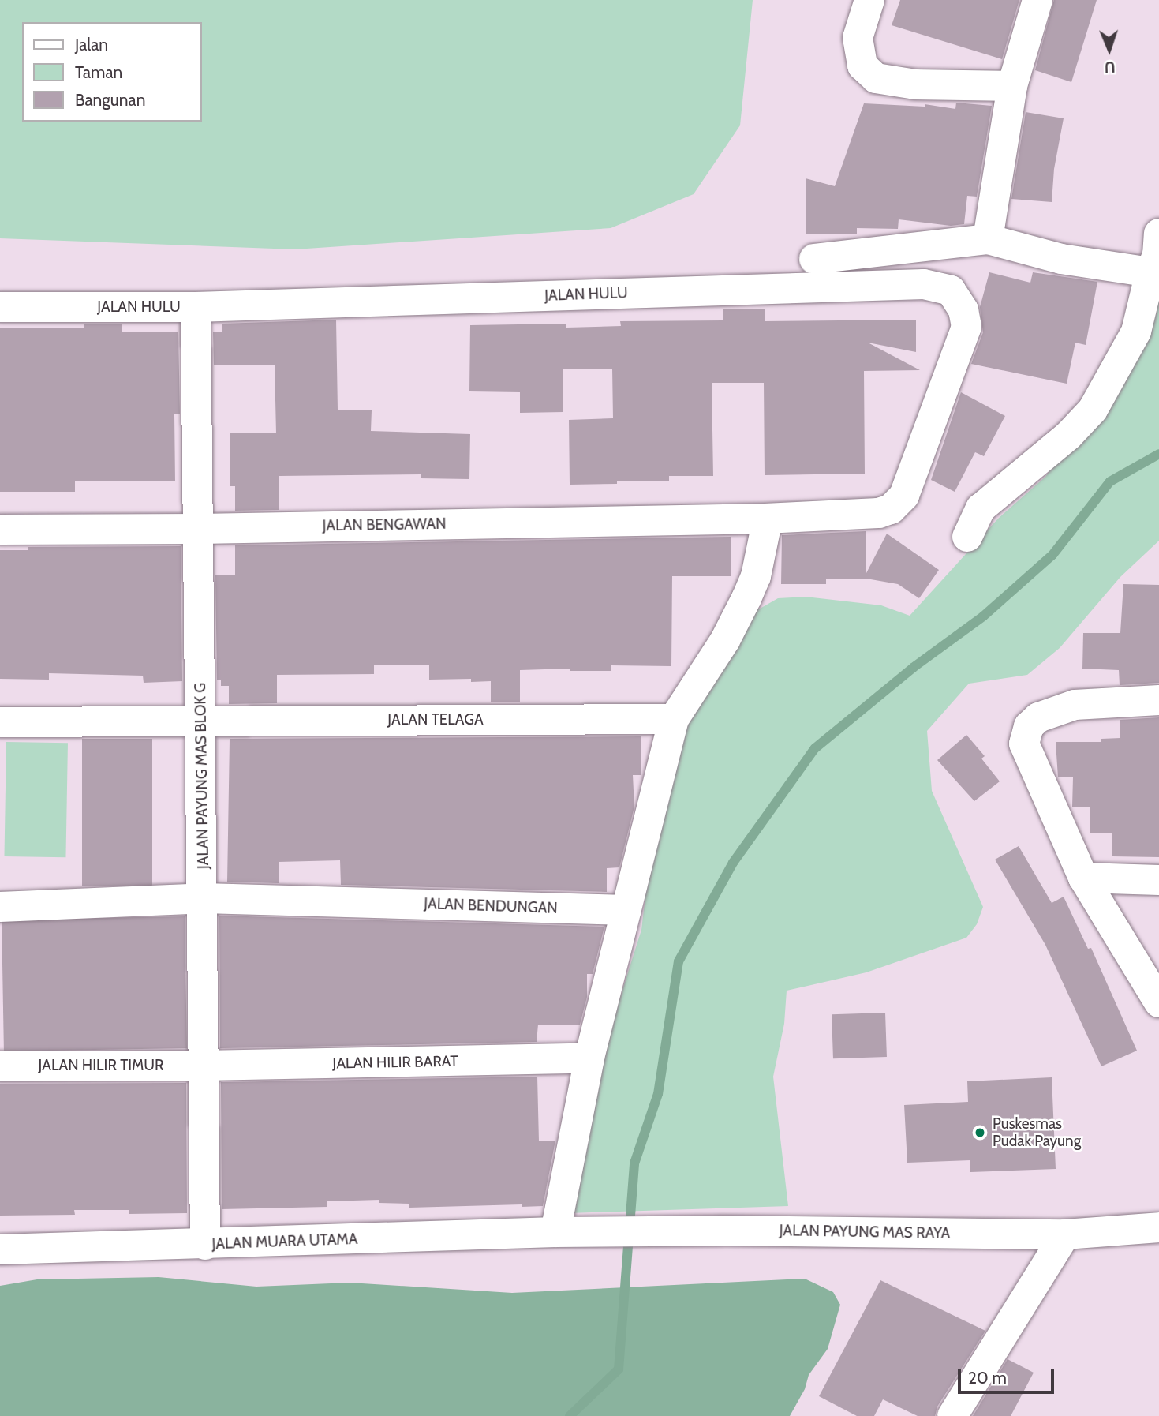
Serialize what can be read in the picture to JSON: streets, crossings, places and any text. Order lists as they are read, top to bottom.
{
  "streets": {
    "street": [
      "JALAN HULU",
      "JALAN BENGAWAN",
      "JALAN TELAGA",
      "JALAN PAYUNG MAS BLOK G",
      "JALAN BENDUNGAN",
      "JALAN HILIR BARAT",
      "JALAN HILIR TIMUR",
      "JALAN PAYUNG MAS RAYA",
      "JALAN MUARA UTAMA"
    ]
  },
  "crossings": [
    ["JALAN HULU", "JALAN BENGAWAN"],
    ["JALAN HULU", "JALAN PAYUNG MAS BLOK G"],
    ["JALAN BENGAWAN", "JALAN PAYUNG MAS BLOK G"],
    ["JALAN TELAGA", "JALAN PAYUNG MAS BLOK G"],
    ["JALAN PAYUNG MAS BLOK G", "JALAN BENDUNGAN"],
    ["JALAN PAYUNG MAS BLOK G", "JALAN HILIR BARAT"],
    ["JALAN PAYUNG MAS BLOK G", "JALAN HILIR TIMUR"],
    ["JALAN PAYUNG MAS BLOK G", "JALAN MUARA UTAMA"],
    ["JALAN HILIR BARAT", "JALAN HILIR TIMUR"],
    ["JALAN PAYUNG MAS RAYA", "JALAN MUARA UTAMA"]
  ],
  "places": ["Puskesmas Pudak Payung"],
  "legend": ["Jalan", "Taman", "Bangunan"],
  "scale_bar": "20 m",
  "north": "bottom"
}
